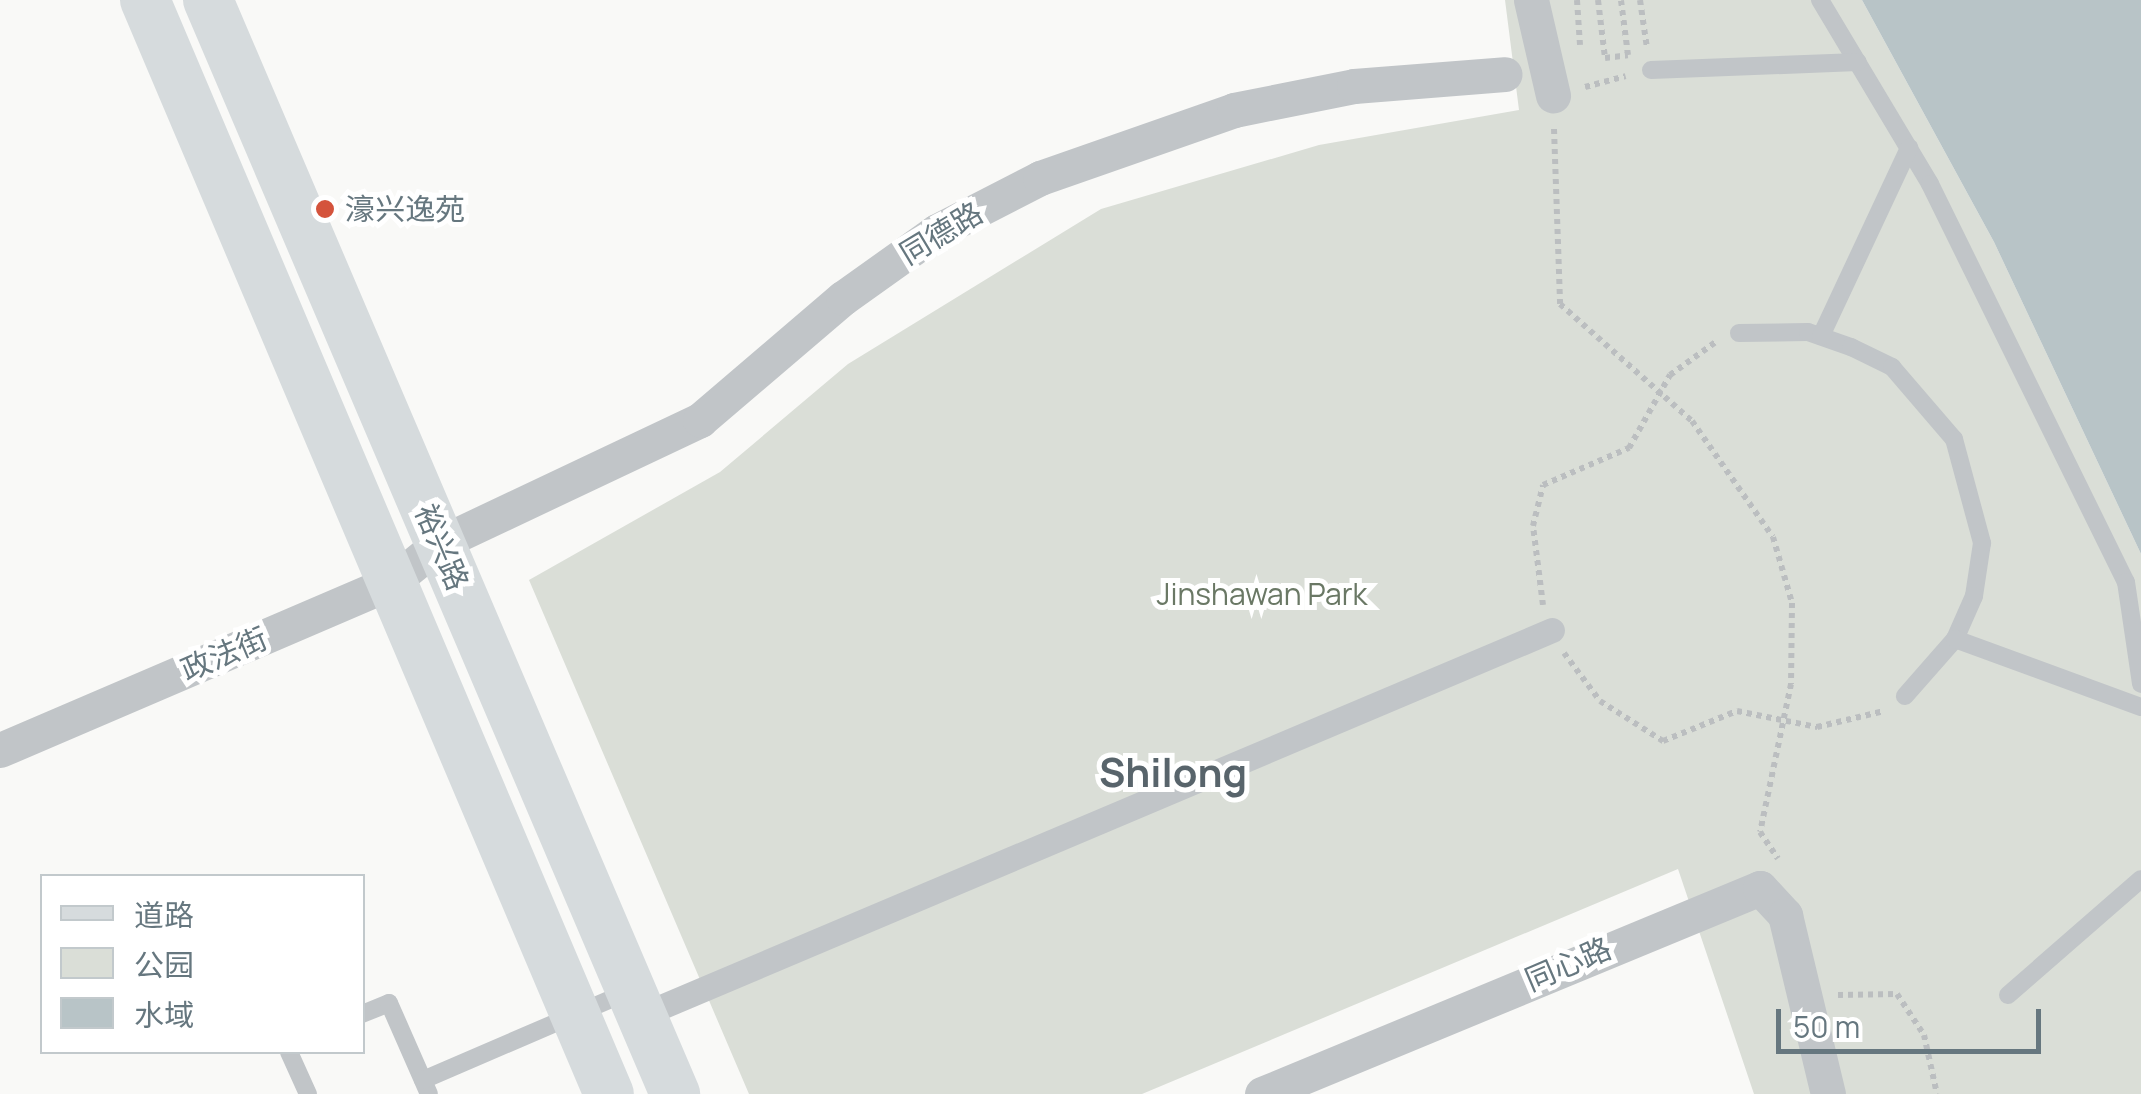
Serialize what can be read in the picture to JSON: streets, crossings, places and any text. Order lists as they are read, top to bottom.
{
  "streets": {
    "main road": ["裕兴路"],
    "street": ["同德路", "政法街", "同心路"]
  },
  "crossings": [
    ["同德路", "裕兴路"],
    ["同德路", "政法街"],
    ["裕兴路", "政法街"]
  ],
  "districts": ["Shilong"],
  "parks": ["Jinshawan Park"],
  "places": ["濠兴逸苑"],
  "legend": ["道路", "公园", "水域"],
  "scale_bar": "50 m"
}
